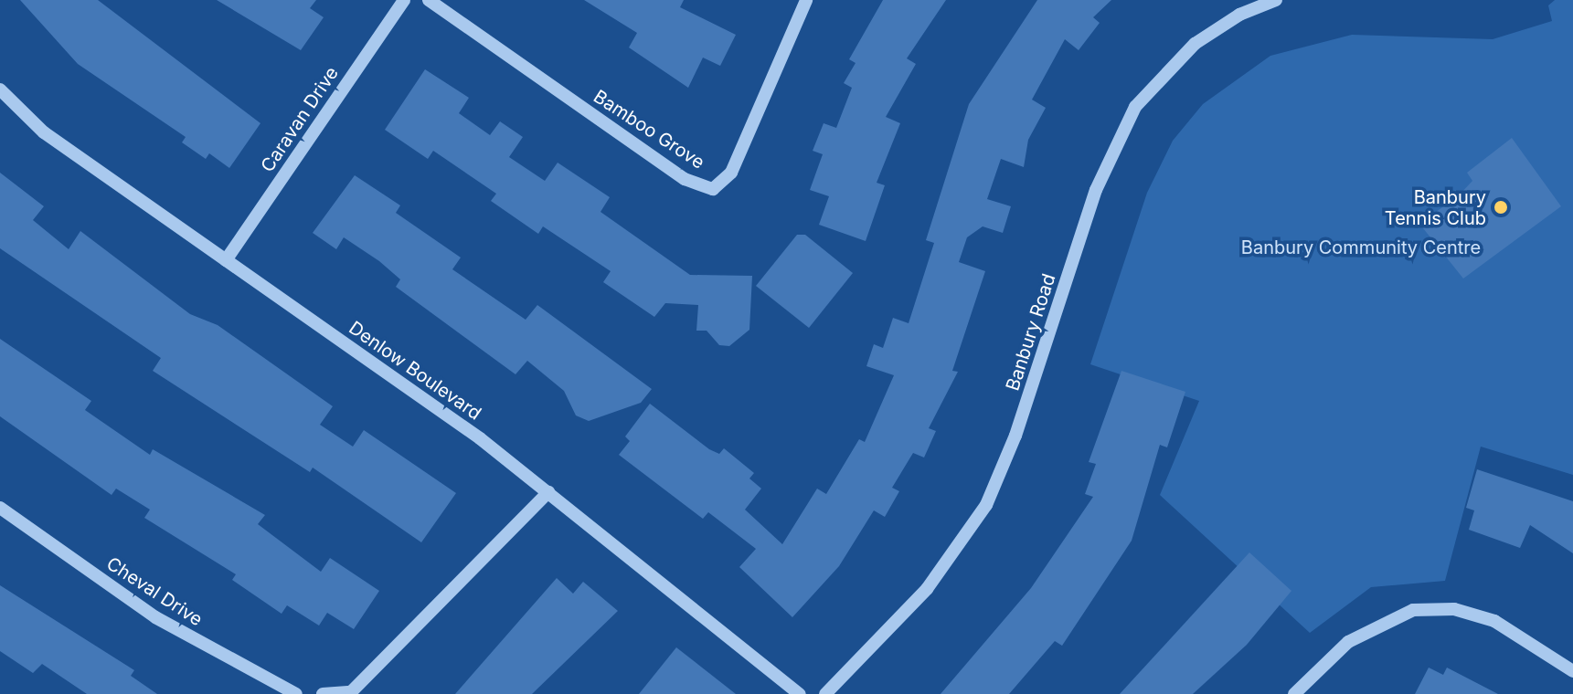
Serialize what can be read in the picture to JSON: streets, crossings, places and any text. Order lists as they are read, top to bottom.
{
  "streets": {
    "street": [
      "Caravan Drive",
      "Bamboo Grove",
      "Banbury Road",
      "Denlow Boulevard",
      "Cheval Drive"
    ]
  },
  "crossings": [
    ["Caravan Drive", "Denlow Boulevard"]
  ],
  "parks": ["Banbury Community Centre"],
  "places": ["Banbury Tennis Club"]
}
